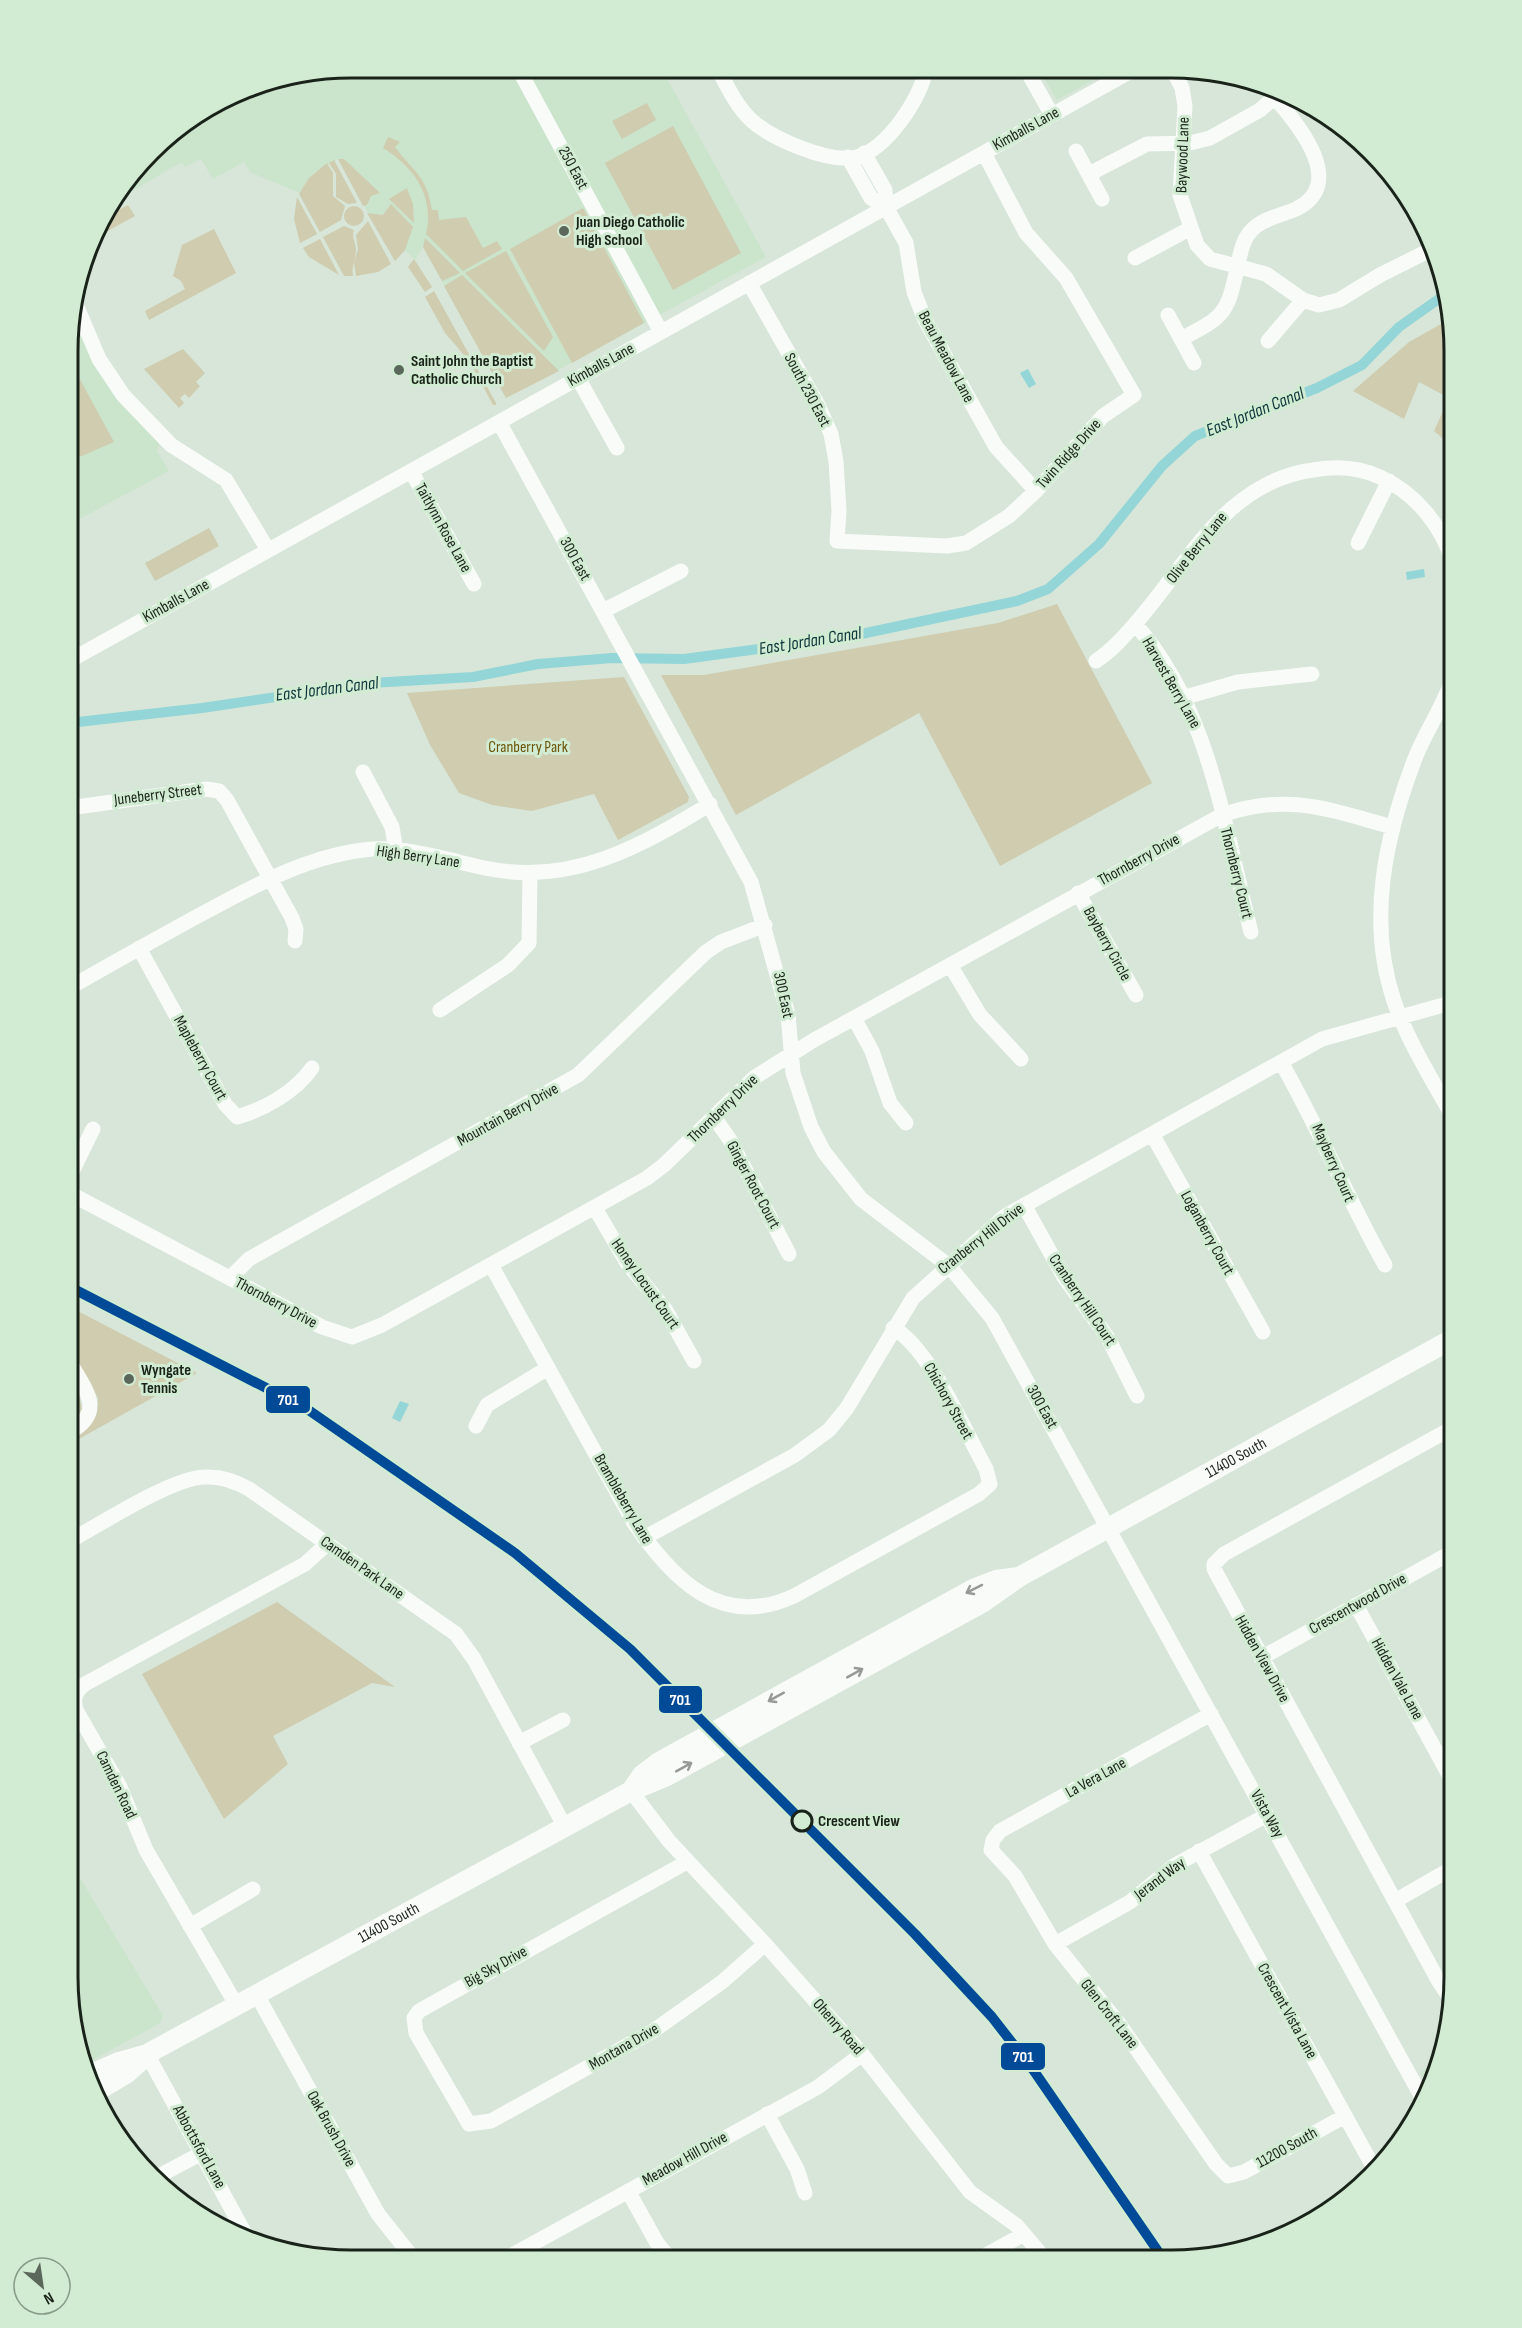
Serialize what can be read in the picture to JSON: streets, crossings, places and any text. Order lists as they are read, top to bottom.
{
  "streets": {
    "main road": ["11400 South"],
    "street": [
      "Kimballs Lane",
      "Baywood Lane",
      "250 East",
      "Beau Meadow Lane",
      "South 230 East",
      "Twin Ridge Drive",
      "Taitlynn Rose Lane",
      "Olive Berry Lane",
      "300 East",
      "Harvest Berry Lane",
      "Juneberry Street",
      "High Berry Lane",
      "Thornberry Drive",
      "Thornberry Court",
      "Bayberry Circle",
      "Mapleberry Court",
      "Mountain Berry Drive",
      "Mayberry Court",
      "Ginger Root Court",
      "Loganberry Court",
      "Cranberry Hill Drive",
      "Honey Locust Court",
      "Cranberry Hill Court",
      "Chichory Street",
      "Brambleberry Lane",
      "Camden Park Lane",
      "Crescentwood Drive",
      "Hidden View Drive",
      "Hidden Vale Lane",
      "La Vera Lane",
      "Camden Road",
      "Vista Way",
      "Jerand Way",
      "Big Sky Drive",
      "Crescent Vista Lane",
      "Glen Croft Lane",
      "Ohenry Road",
      "Montana Drive",
      "Oak Brush Drive",
      "Abbottsford Lane",
      "11200 South",
      "Meadow Hill Drive"
    ]
  },
  "crossings": [
    ["Kimballs Lane", "250 East"],
    ["Kimballs Lane", "Beau Meadow Lane"],
    ["Kimballs Lane", "South 230 East"],
    ["Kimballs Lane", "Twin Ridge Drive"],
    ["Kimballs Lane", "Taitlynn Rose Lane"],
    ["Kimballs Lane", "300 East"],
    ["Beau Meadow Lane", "Twin Ridge Drive"],
    ["South 230 East", "Twin Ridge Drive"],
    ["Olive Berry Lane", "Harvest Berry Lane"],
    ["300 East", "High Berry Lane"],
    ["300 East", "Thornberry Drive"],
    ["300 East", "Mountain Berry Drive"],
    ["300 East", "Cranberry Hill Drive"],
    ["300 East", "11400 South"],
    ["300 East", "Vista Way"],
    ["Harvest Berry Lane", "Thornberry Drive"],
    ["Harvest Berry Lane", "Thornberry Court"],
    ["Juneberry Street", "High Berry Lane"],
    ["High Berry Lane", "Mapleberry Court"],
    ["Thornberry Drive", "Thornberry Court"],
    ["Thornberry Drive", "Bayberry Circle"],
    ["Thornberry Drive", "Mountain Berry Drive"],
    ["Thornberry Drive", "Ginger Root Court"],
    ["Thornberry Drive", "Honey Locust Court"],
    ["Thornberry Drive", "Brambleberry Lane"],
    ["Mayberry Court", "Cranberry Hill Drive"],
    ["Loganberry Court", "Cranberry Hill Drive"],
    ["Cranberry Hill Drive", "Cranberry Hill Court"],
    ["Cranberry Hill Drive", "Chichory Street"],
    ["Cranberry Hill Drive", "Brambleberry Lane"],
    ["Chichory Street", "Brambleberry Lane"],
    ["11400 South", "Camden Park Lane"],
    ["11400 South", "Camden Road"],
    ["11400 South", "Vista Way"],
    ["11400 South", "Ohenry Road"],
    ["11400 South", "Oak Brush Drive"],
    ["11400 South", "Abbottsford Lane"],
    ["Camden Park Lane", "Camden Road"],
    ["Crescentwood Drive", "Hidden View Drive"],
    ["Crescentwood Drive", "Hidden Vale Lane"],
    ["La Vera Lane", "Vista Way"],
    ["La Vera Lane", "Glen Croft Lane"],
    ["Vista Way", "Jerand Way"],
    ["Jerand Way", "Crescent Vista Lane"],
    ["Jerand Way", "Glen Croft Lane"],
    ["Big Sky Drive", "Ohenry Road"],
    ["Big Sky Drive", "Montana Drive"],
    ["Crescent Vista Lane", "11200 South"],
    ["Glen Croft Lane", "11200 South"],
    ["Ohenry Road", "Montana Drive"],
    ["Ohenry Road", "Meadow Hill Drive"]
  ],
  "water": ["East Jordan Canal"],
  "parks": ["Cranberry Park"],
  "places": [
    "Juan Diego Catholic High School",
    "Saint John the Baptist Catholic Church",
    "Wyngate Tennis",
    "Crescent View"
  ],
  "lines": ["transit line 701"],
  "north": "bottom right"
}
